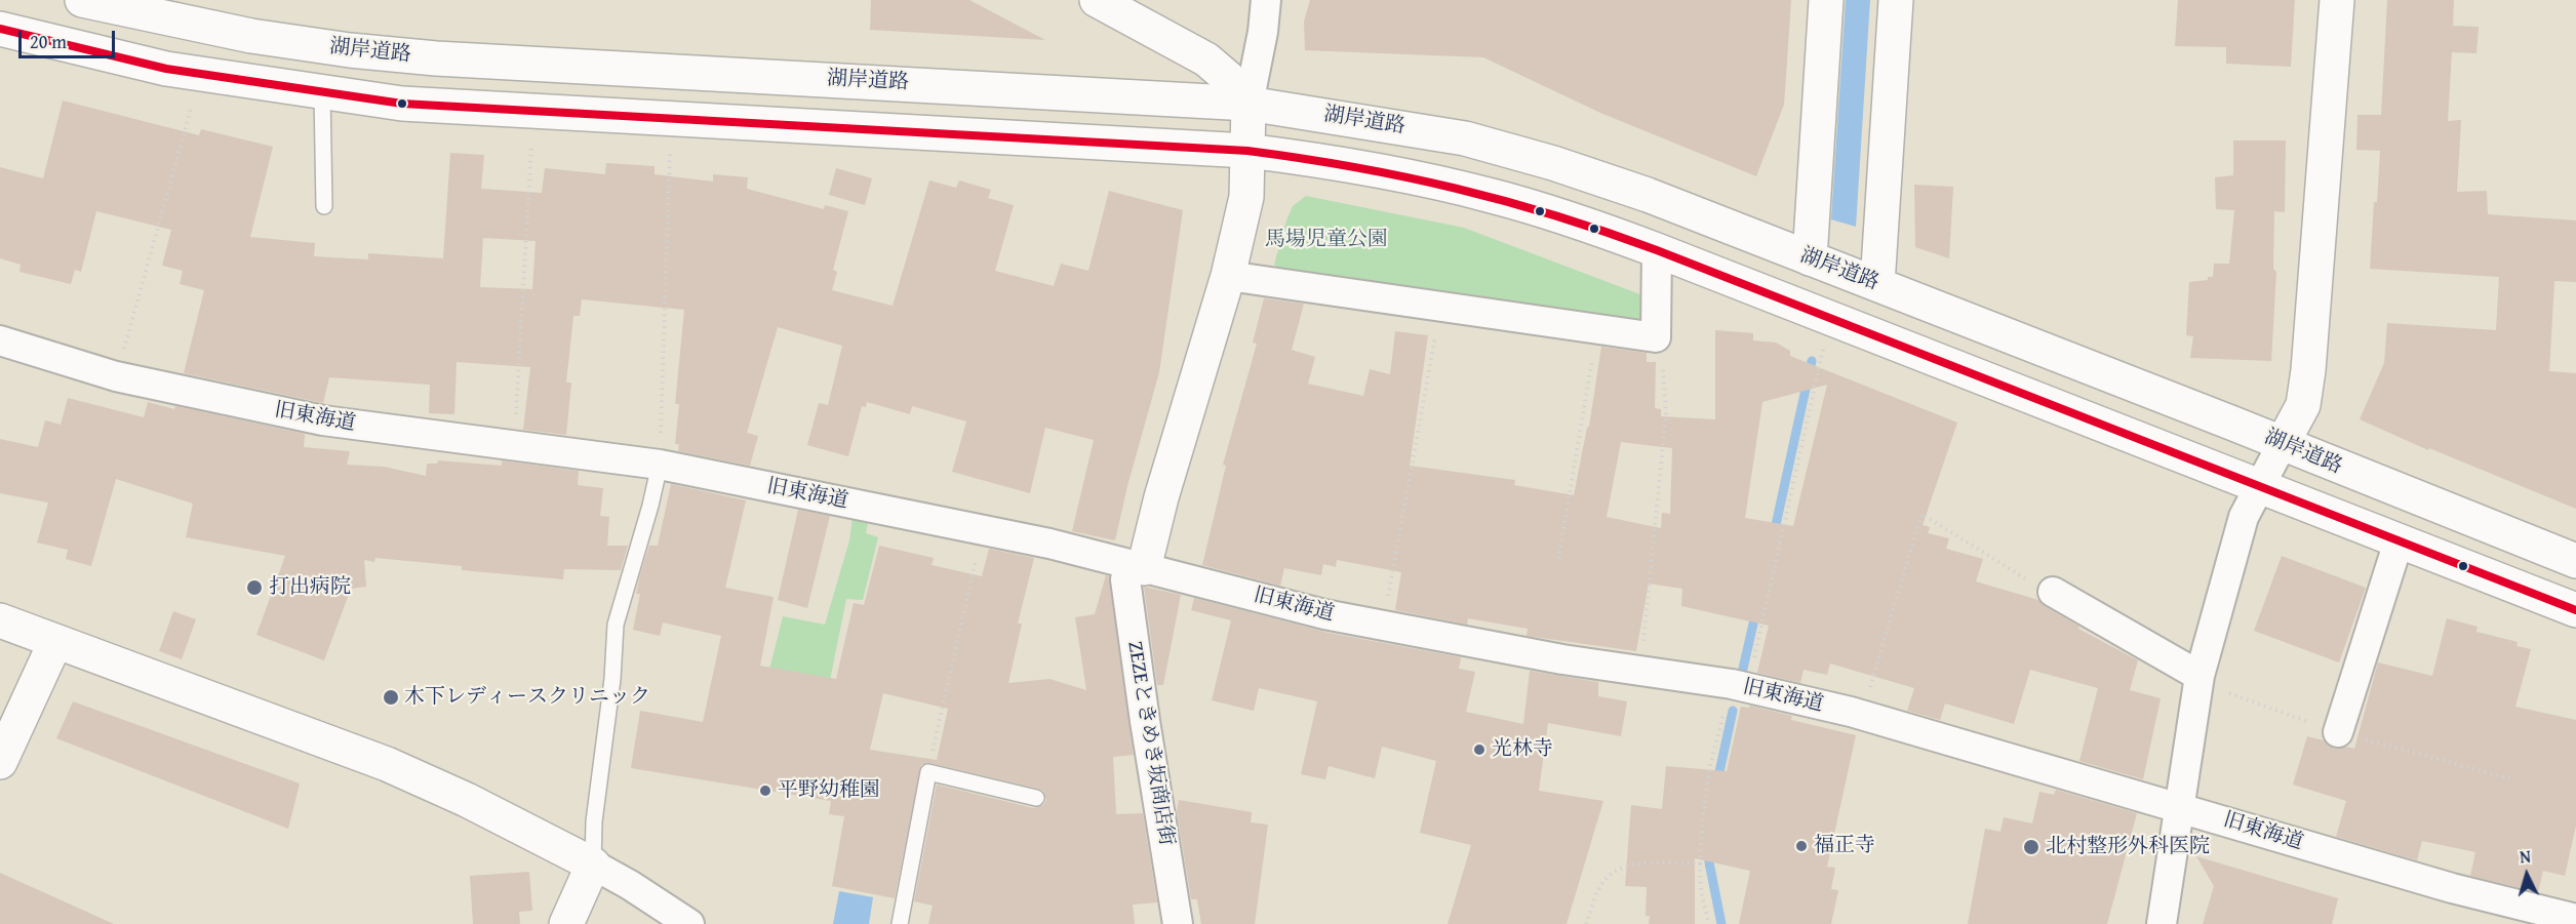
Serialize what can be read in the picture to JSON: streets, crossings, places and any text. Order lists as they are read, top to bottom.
{
  "streets": {
    "main road": ["湖岸道路"],
    "street": ["旧東海道", "ZEZEときめき坂商店街"]
  },
  "crossings": [
    ["旧東海道", "ZEZEときめき坂商店街"]
  ],
  "parks": ["馬場児童公園"],
  "places": [
    "打出病院",
    "木下レディースクリニック",
    "光林寺",
    "平野幼稚園",
    "福正寺",
    "北村整形外科医院"
  ],
  "scale_bar": "20 m",
  "north": "top"
}
